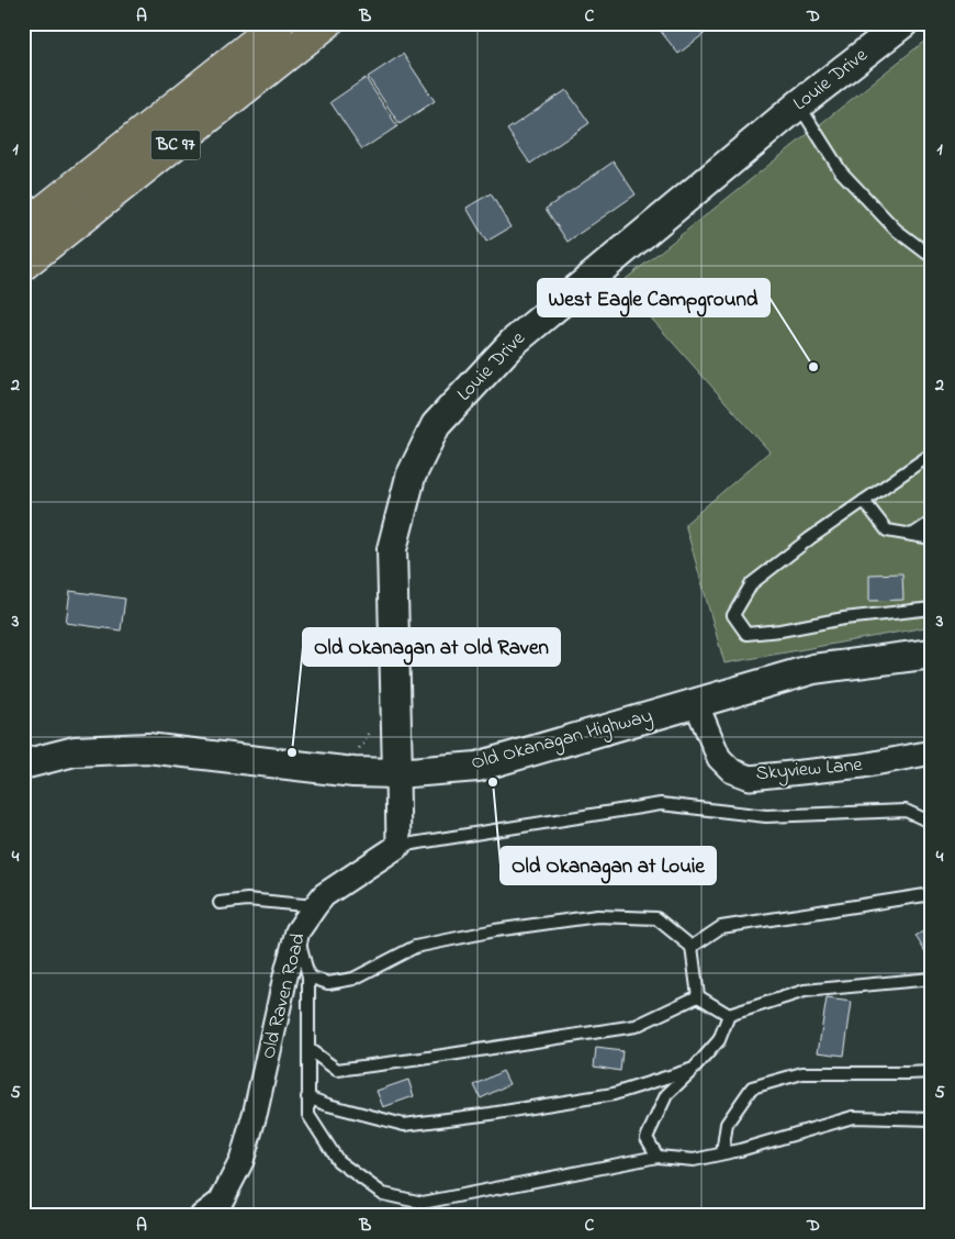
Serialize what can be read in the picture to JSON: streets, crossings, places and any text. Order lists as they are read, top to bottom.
{
  "streets": {
    "highway": ["BC 97"],
    "street": [
      "Louie Drive",
      "Old Okanagan Highway",
      "Skyview Lane",
      "Old Raven Road"
    ]
  },
  "crossings": [
    ["Louie Drive", "Old Okanagan Highway"],
    ["Old Okanagan Highway", "Skyview Lane"]
  ],
  "places": ["West Eagle Campground", "Old Okanagan at Old Raven", "Old Okanagan at Louie"],
  "grid": {
    "columns": [
      "A",
      "B",
      "C",
      "D"
    ],
    "rows": [
      "1",
      "2",
      "3",
      "4",
      "5"
    ]
  }
}
